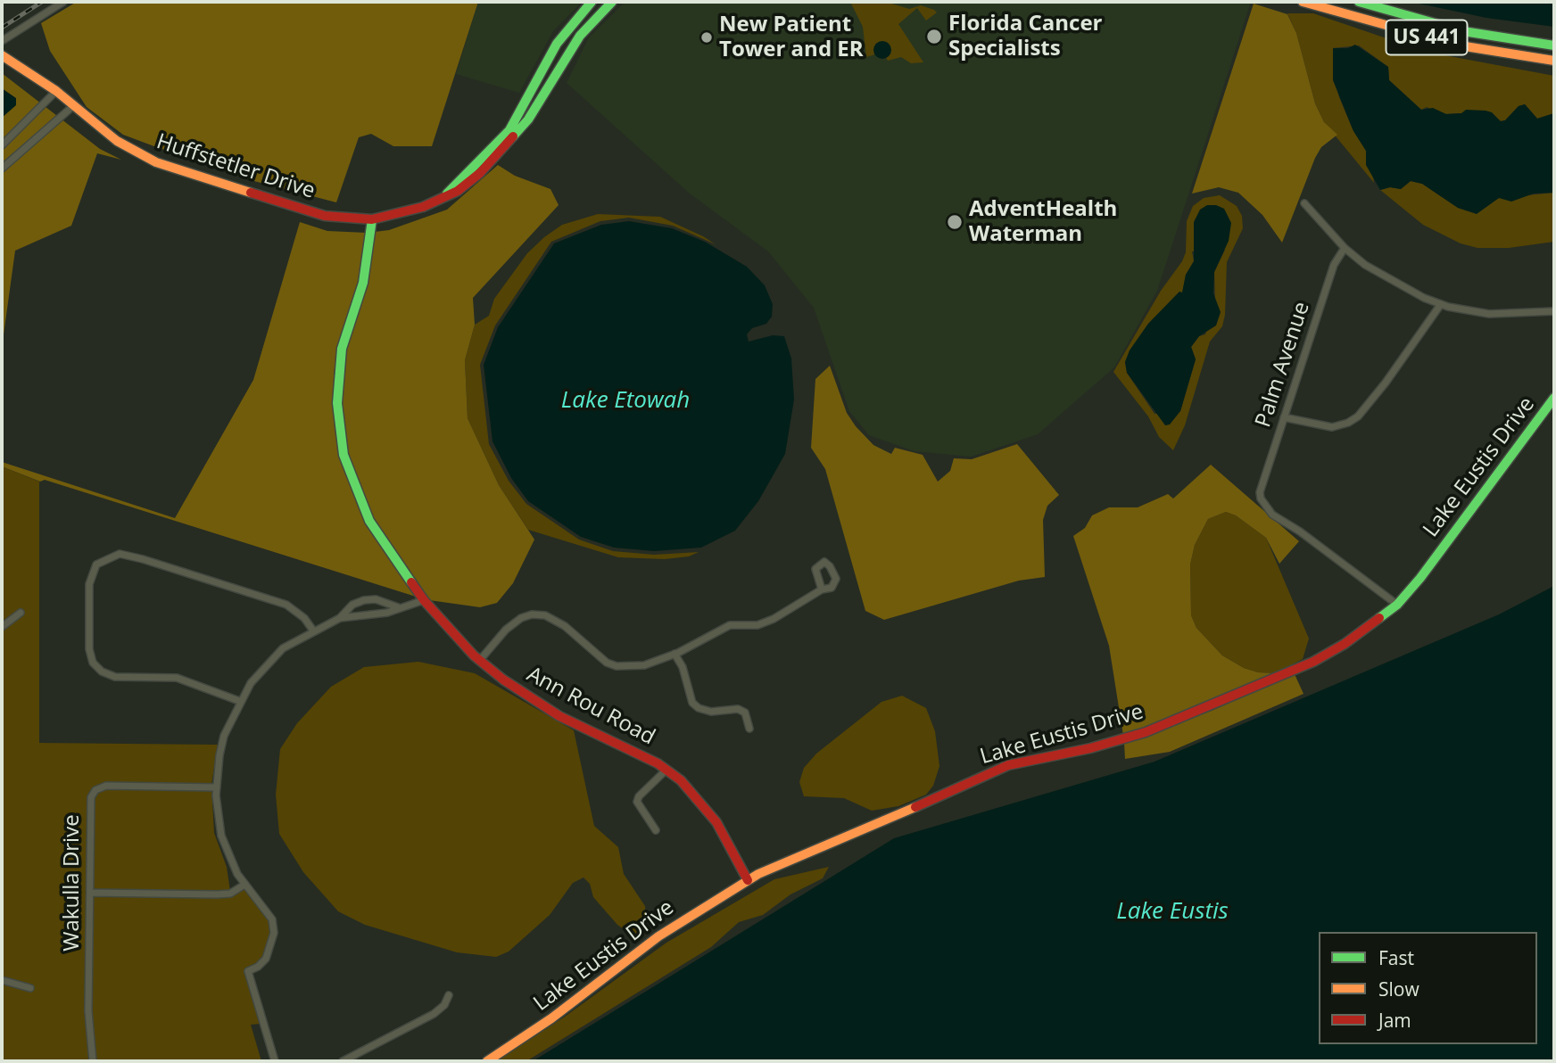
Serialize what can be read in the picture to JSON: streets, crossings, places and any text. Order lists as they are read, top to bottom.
{
  "streets": {
    "street": [
      "US 441",
      "Huffstetler Drive",
      "Palm Avenue",
      "Lake Eustis Drive",
      "Ann Rou Road",
      "Wakulla Drive"
    ]
  },
  "crossings": [
    ["Huffstetler Drive", "Ann Rou Road"],
    ["Palm Avenue", "Lake Eustis Drive"],
    ["Lake Eustis Drive", "Ann Rou Road"]
  ],
  "water": ["Lake Etowah", "Lake Eustis"],
  "places": ["Florida Cancer Specialists", "New Patient Tower and ER", "AdventHealth Waterman"],
  "legend": ["Fast", "Slow", "Jam"]
}
